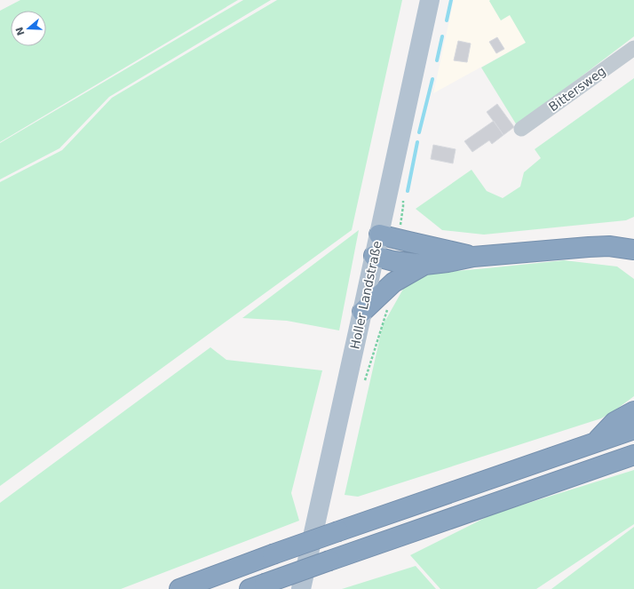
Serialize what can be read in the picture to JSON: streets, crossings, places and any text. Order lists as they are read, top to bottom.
{
  "streets": {
    "main road": ["Holler Landstraße"],
    "street": ["Bittersweg"]
  },
  "north": "left"
}
